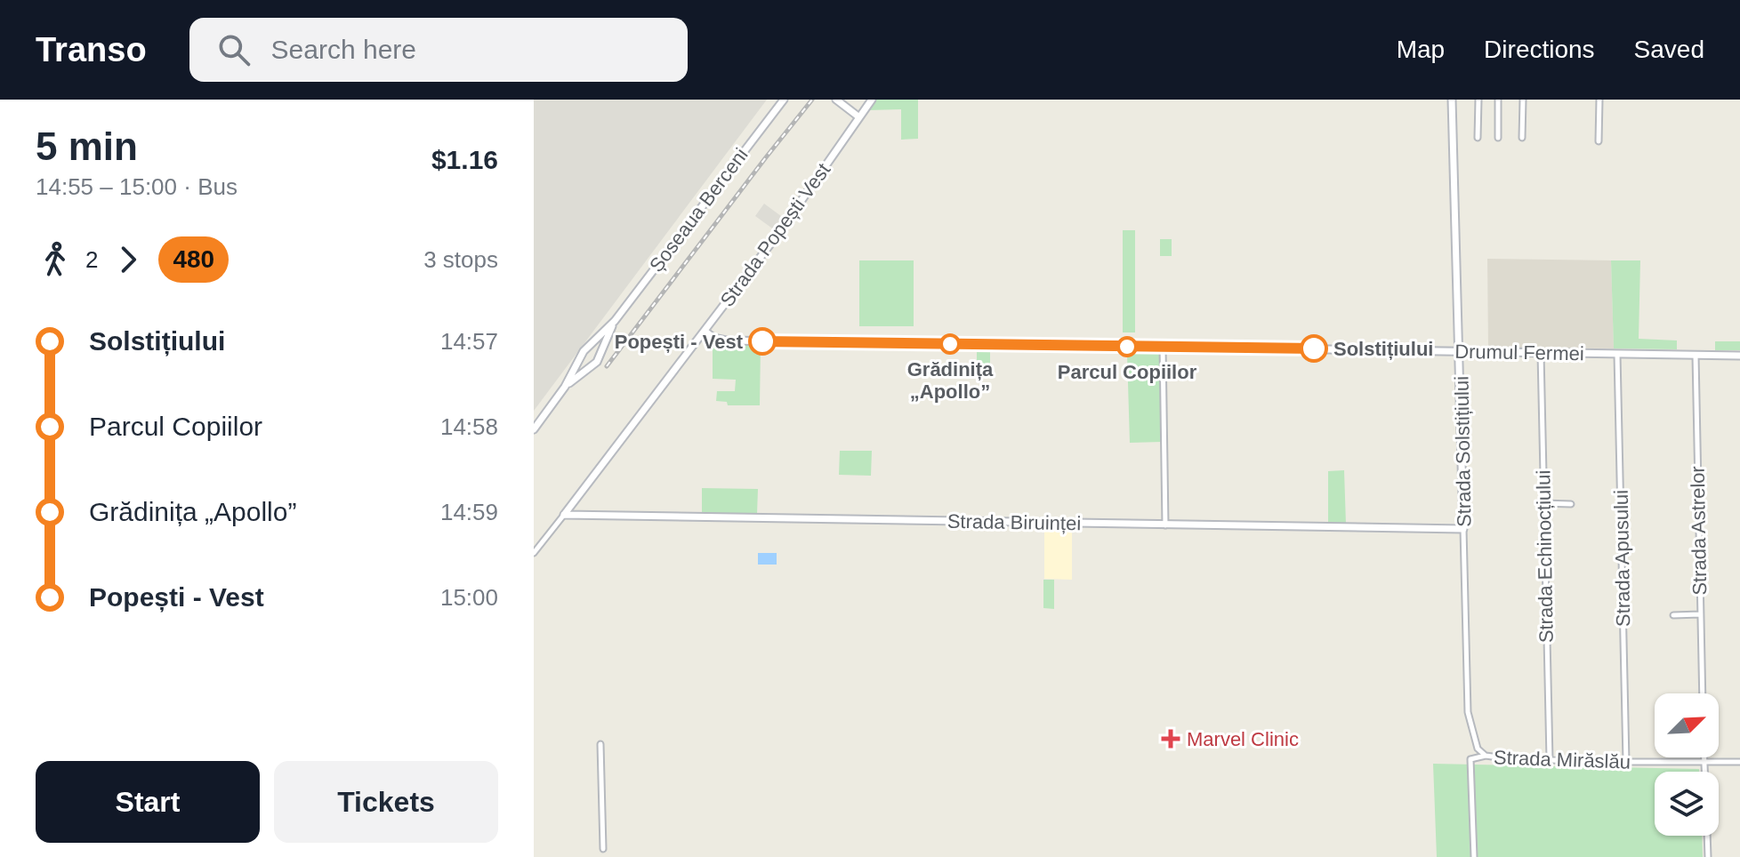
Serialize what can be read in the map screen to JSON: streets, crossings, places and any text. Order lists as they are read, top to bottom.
{
  "streets": {
    "street": [
      "Șoseaua Berceni",
      "Strada Popești Vest",
      "Drumul Fermei",
      "Strada Solstițiului",
      "Strada Biruinței",
      "Strada Astrelor",
      "Strada Echinocțiului",
      "Strada Apusului",
      "Strada Mirăslău"
    ]
  },
  "crossings": [
    ["Strada Popești Vest", "Drumul Fermei"],
    ["Strada Popești Vest", "Strada Biruinței"],
    ["Drumul Fermei", "Strada Solstițiului"],
    ["Drumul Fermei", "Strada Astrelor"],
    ["Drumul Fermei", "Strada Echinocțiului"],
    ["Drumul Fermei", "Strada Apusului"],
    ["Strada Solstițiului", "Strada Biruinței"],
    ["Strada Solstițiului", "Strada Mirăslău"],
    ["Strada Echinocțiului", "Strada Mirăslău"],
    ["Strada Apusului", "Strada Mirăslău"]
  ],
  "places": {
    "other": [
      "Popești - Vest",
      "Grădinița „Apollo”",
      "Parcul Copiilor",
      "Solstițiului"
    ],
    "health": ["Marvel Clinic"]
  },
  "lines": ["bus line 480"],
  "north": "top right",
  "page": {
    "header": "Transo",
    "search": "Search here",
    "nav": ["Map", "Directions", "Saved"],
    "heading": ["5 min", "14:55 – 15:00 · Bus", "$1.16"],
    "legs": ["2", "480", "3 stops"],
    "list": [
      {
        "name": "Solstițiului",
        "value": "14:57"
      },
      {
        "name": "Parcul Copiilor",
        "value": "14:58"
      },
      {
        "name": "Grădinița „Apollo”",
        "value": "14:59"
      },
      {
        "name": "Popești - Vest",
        "value": "15:00"
      }
    ],
    "buttons": ["Start", "Tickets"]
  }
}
